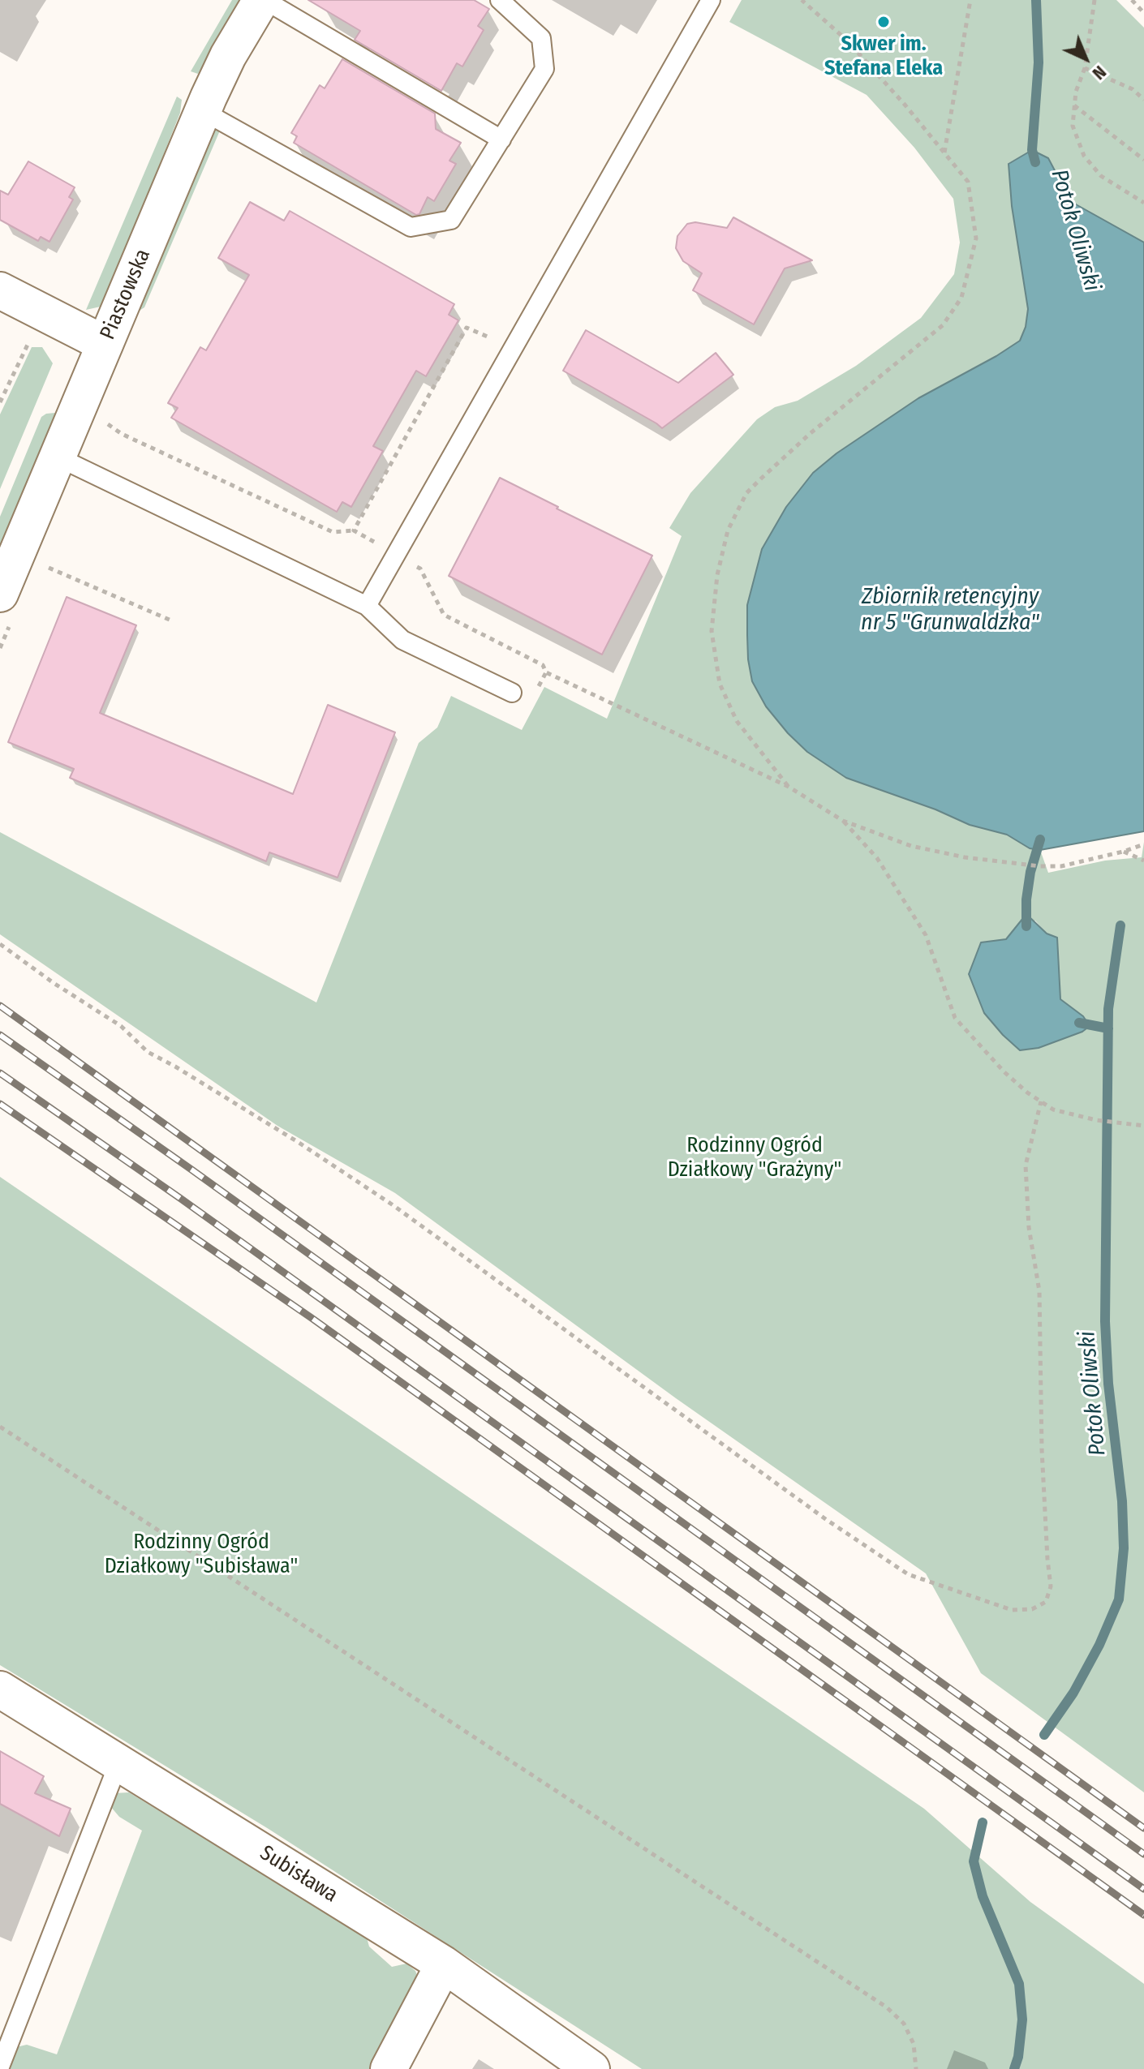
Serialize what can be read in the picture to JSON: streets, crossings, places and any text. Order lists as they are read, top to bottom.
{
  "streets": {
    "street": ["Piastowska", "Subisława"]
  },
  "water": ["Potok Oliwski", "Zbiornik retencyjny nr 5 \"Grunwaldzka\""],
  "parks": ["Rodzinny Ogród Działkowy \"Grażyny\"", "Rodzinny Ogród Działkowy \"Subisława\""],
  "places": ["Skwer im. Stefana Eleka"],
  "north": "bottom right"
}
